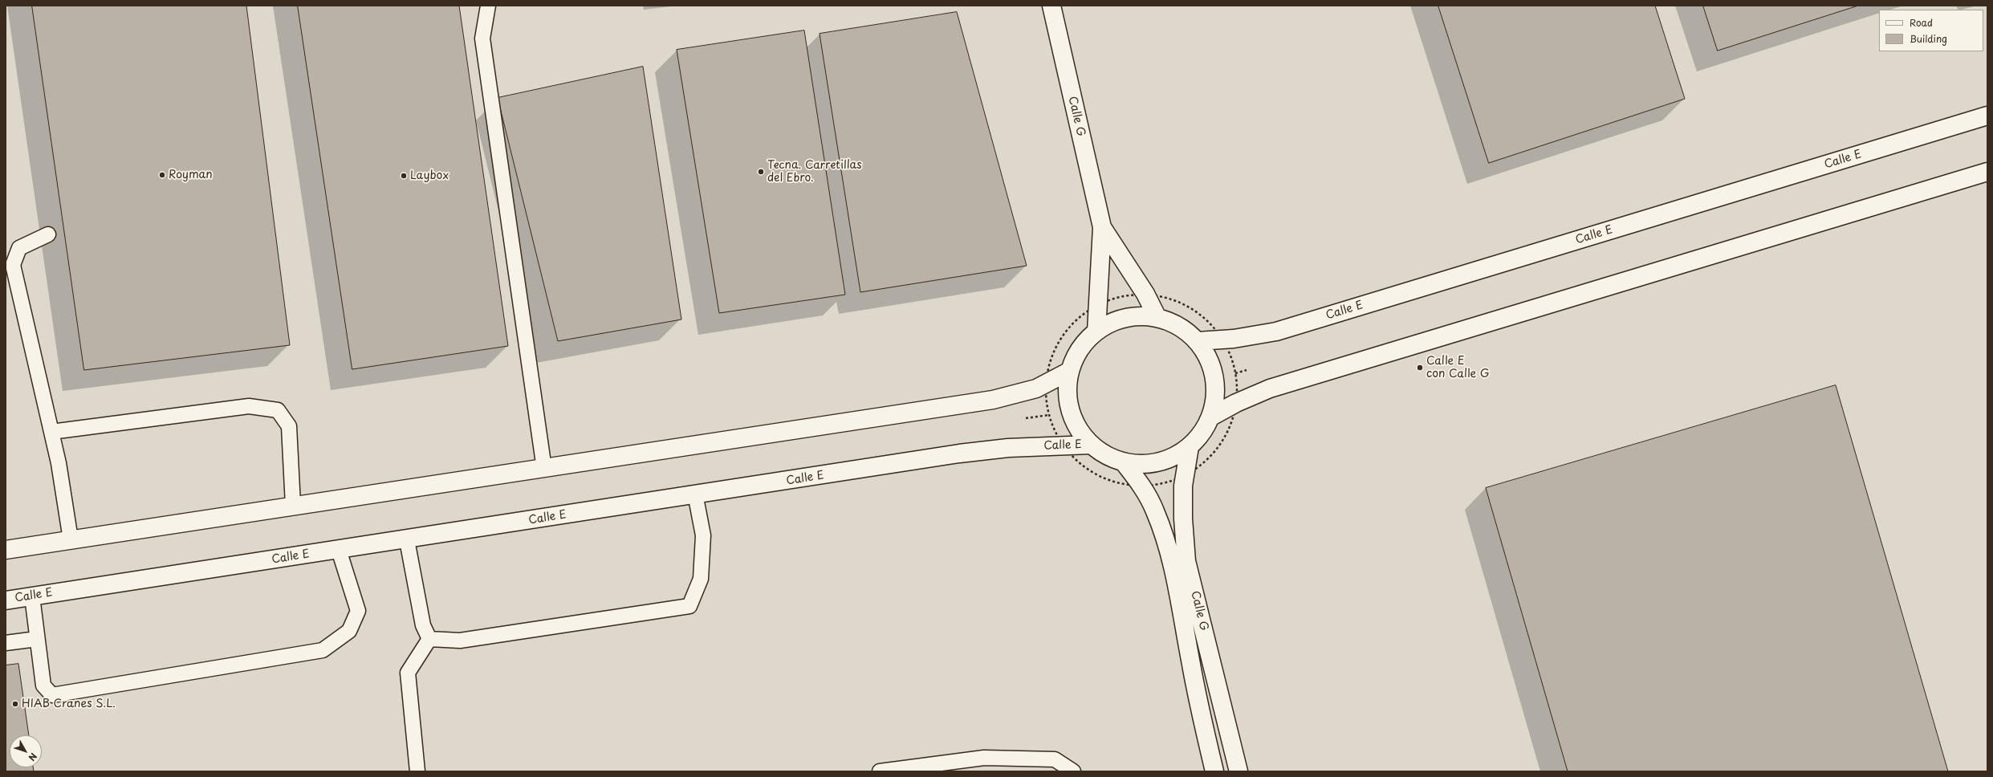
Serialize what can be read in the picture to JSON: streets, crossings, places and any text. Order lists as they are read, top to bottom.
{
  "streets": {
    "street": ["Calle G", "Calle E"]
  },
  "places": [
    "Tecna. Carretillas del Ebro.",
    "Royman",
    "Laybox",
    "Calle E con Calle G",
    "HIAB Cranes S.L."
  ],
  "legend": ["Road", "Building"],
  "north": "bottom right"
}
